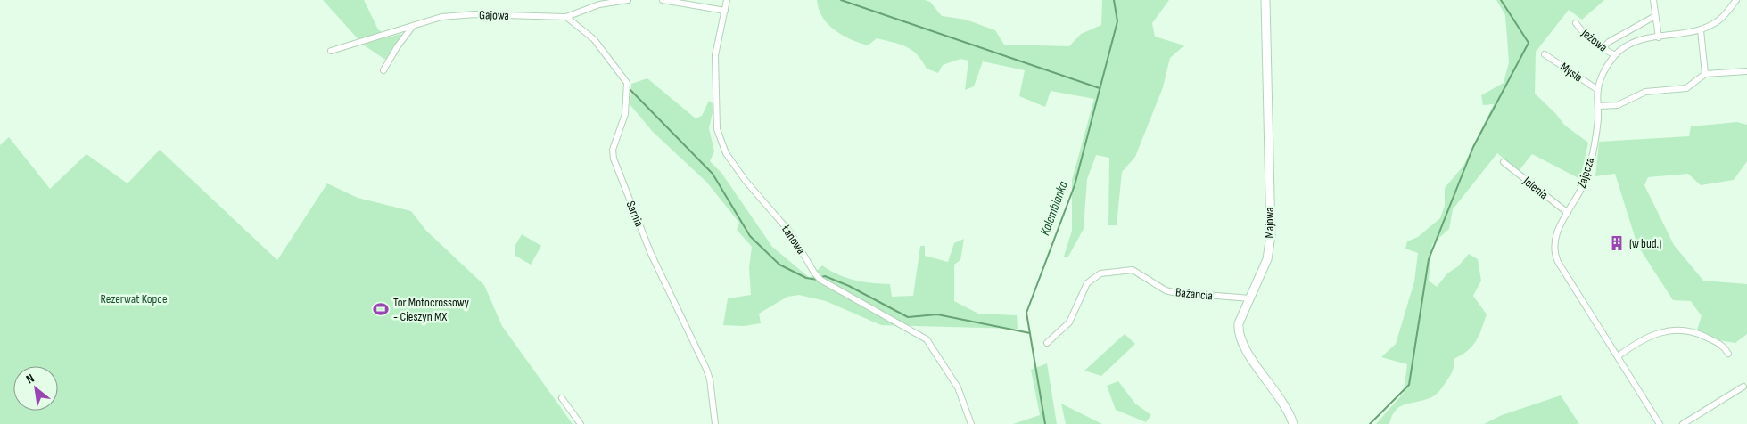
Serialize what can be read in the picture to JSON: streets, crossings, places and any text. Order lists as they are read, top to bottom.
{
  "streets": {
    "street": [
      "Gajowa",
      "Jeżowa",
      "Mysia",
      "Zajęcza",
      "Jelenia",
      "Sarnia",
      "Majowa",
      "Łanowa",
      "Bażancia"
    ]
  },
  "crossings": [
    ["Gajowa", "Sarnia"],
    ["Jeżowa", "Zajęcza"],
    ["Mysia", "Zajęcza"],
    ["Zajęcza", "Jelenia"],
    ["Majowa", "Bażancia"]
  ],
  "water": ["Kalembianka"],
  "parks": ["Rezerwat Kopce"],
  "places": {
    "building": ["(w bud.)"],
    "sports": ["Tor Motocrossowy - Cieszyn MX"]
  },
  "north": "top left"
}
